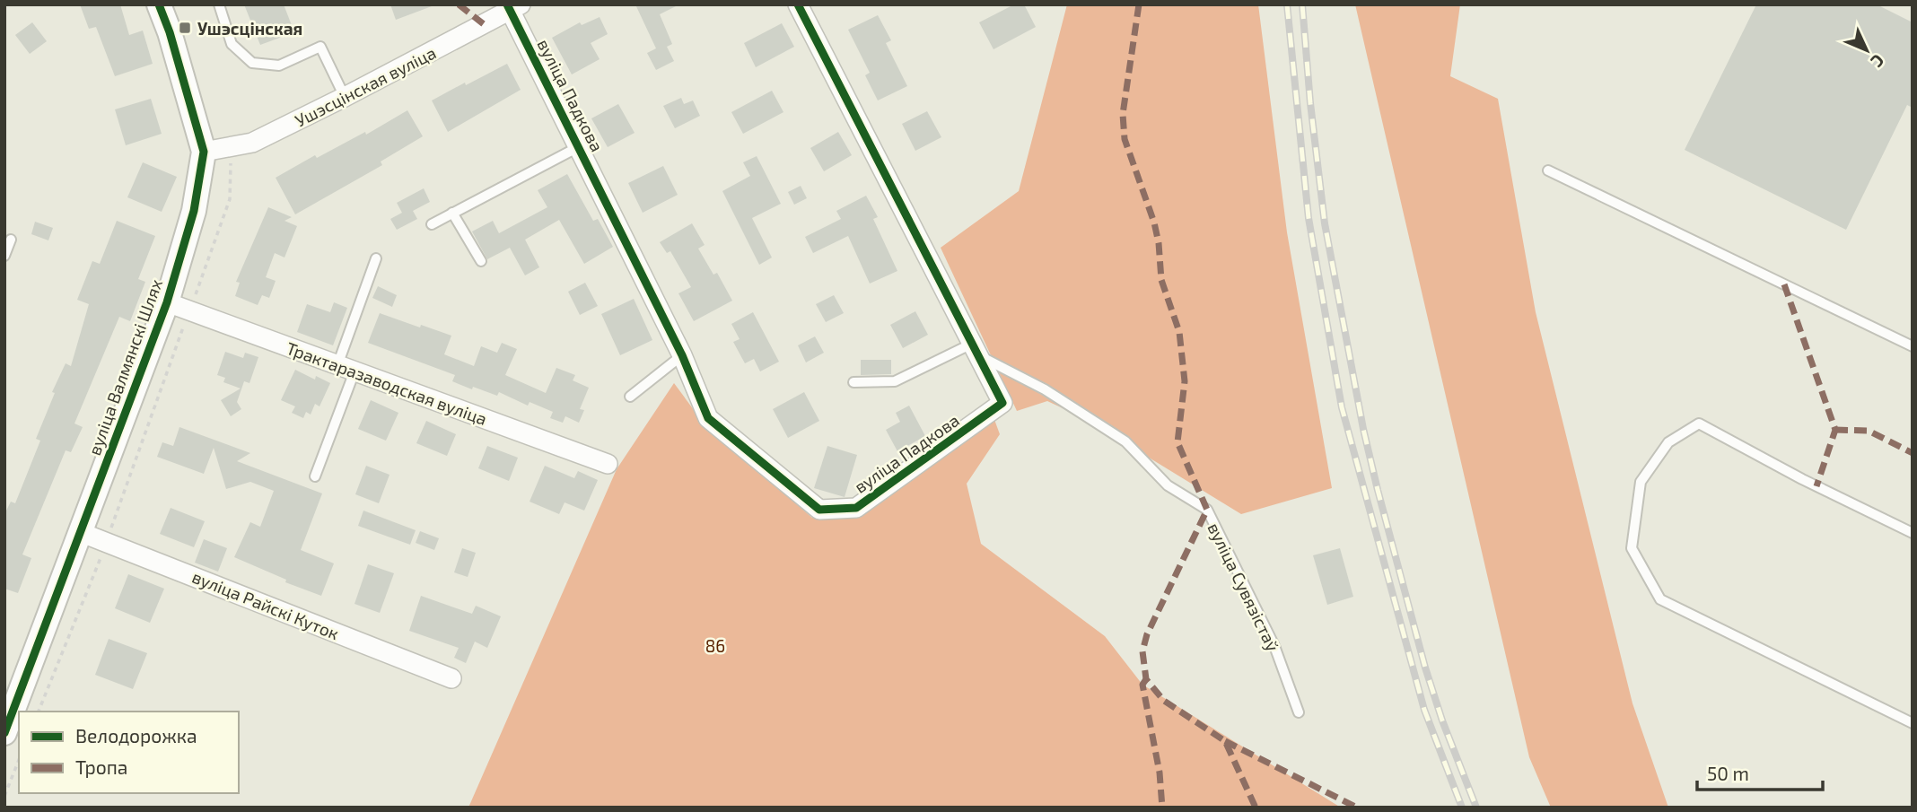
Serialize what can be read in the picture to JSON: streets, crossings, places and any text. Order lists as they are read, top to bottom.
{
  "streets": {
    "street": [
      "Ушэсцінская вуліца",
      "вуліца Падкова",
      "вуліца Валмянскі Шлях",
      "Трактаразаводская вуліца",
      "вуліца Райскі Куток"
    ],
    "lane": ["вуліца Сувязістаў"]
  },
  "crossings": [
    ["Ушэсцінская вуліца", "вуліца Падкова"],
    ["Ушэсцінская вуліца", "вуліца Валмянскі Шлях"],
    ["вуліца Падкова", "вуліца Сувязістаў"],
    ["вуліца Валмянскі Шлях", "Трактаразаводская вуліца"],
    ["вуліца Валмянскі Шлях", "вуліца Райскі Куток"]
  ],
  "parks": ["86"],
  "places": {
    "transit": ["Ушэсцінская"]
  },
  "legend": ["Велодорожка", "Тропа"],
  "scale_bar": "50 m",
  "north": "bottom right"
}
